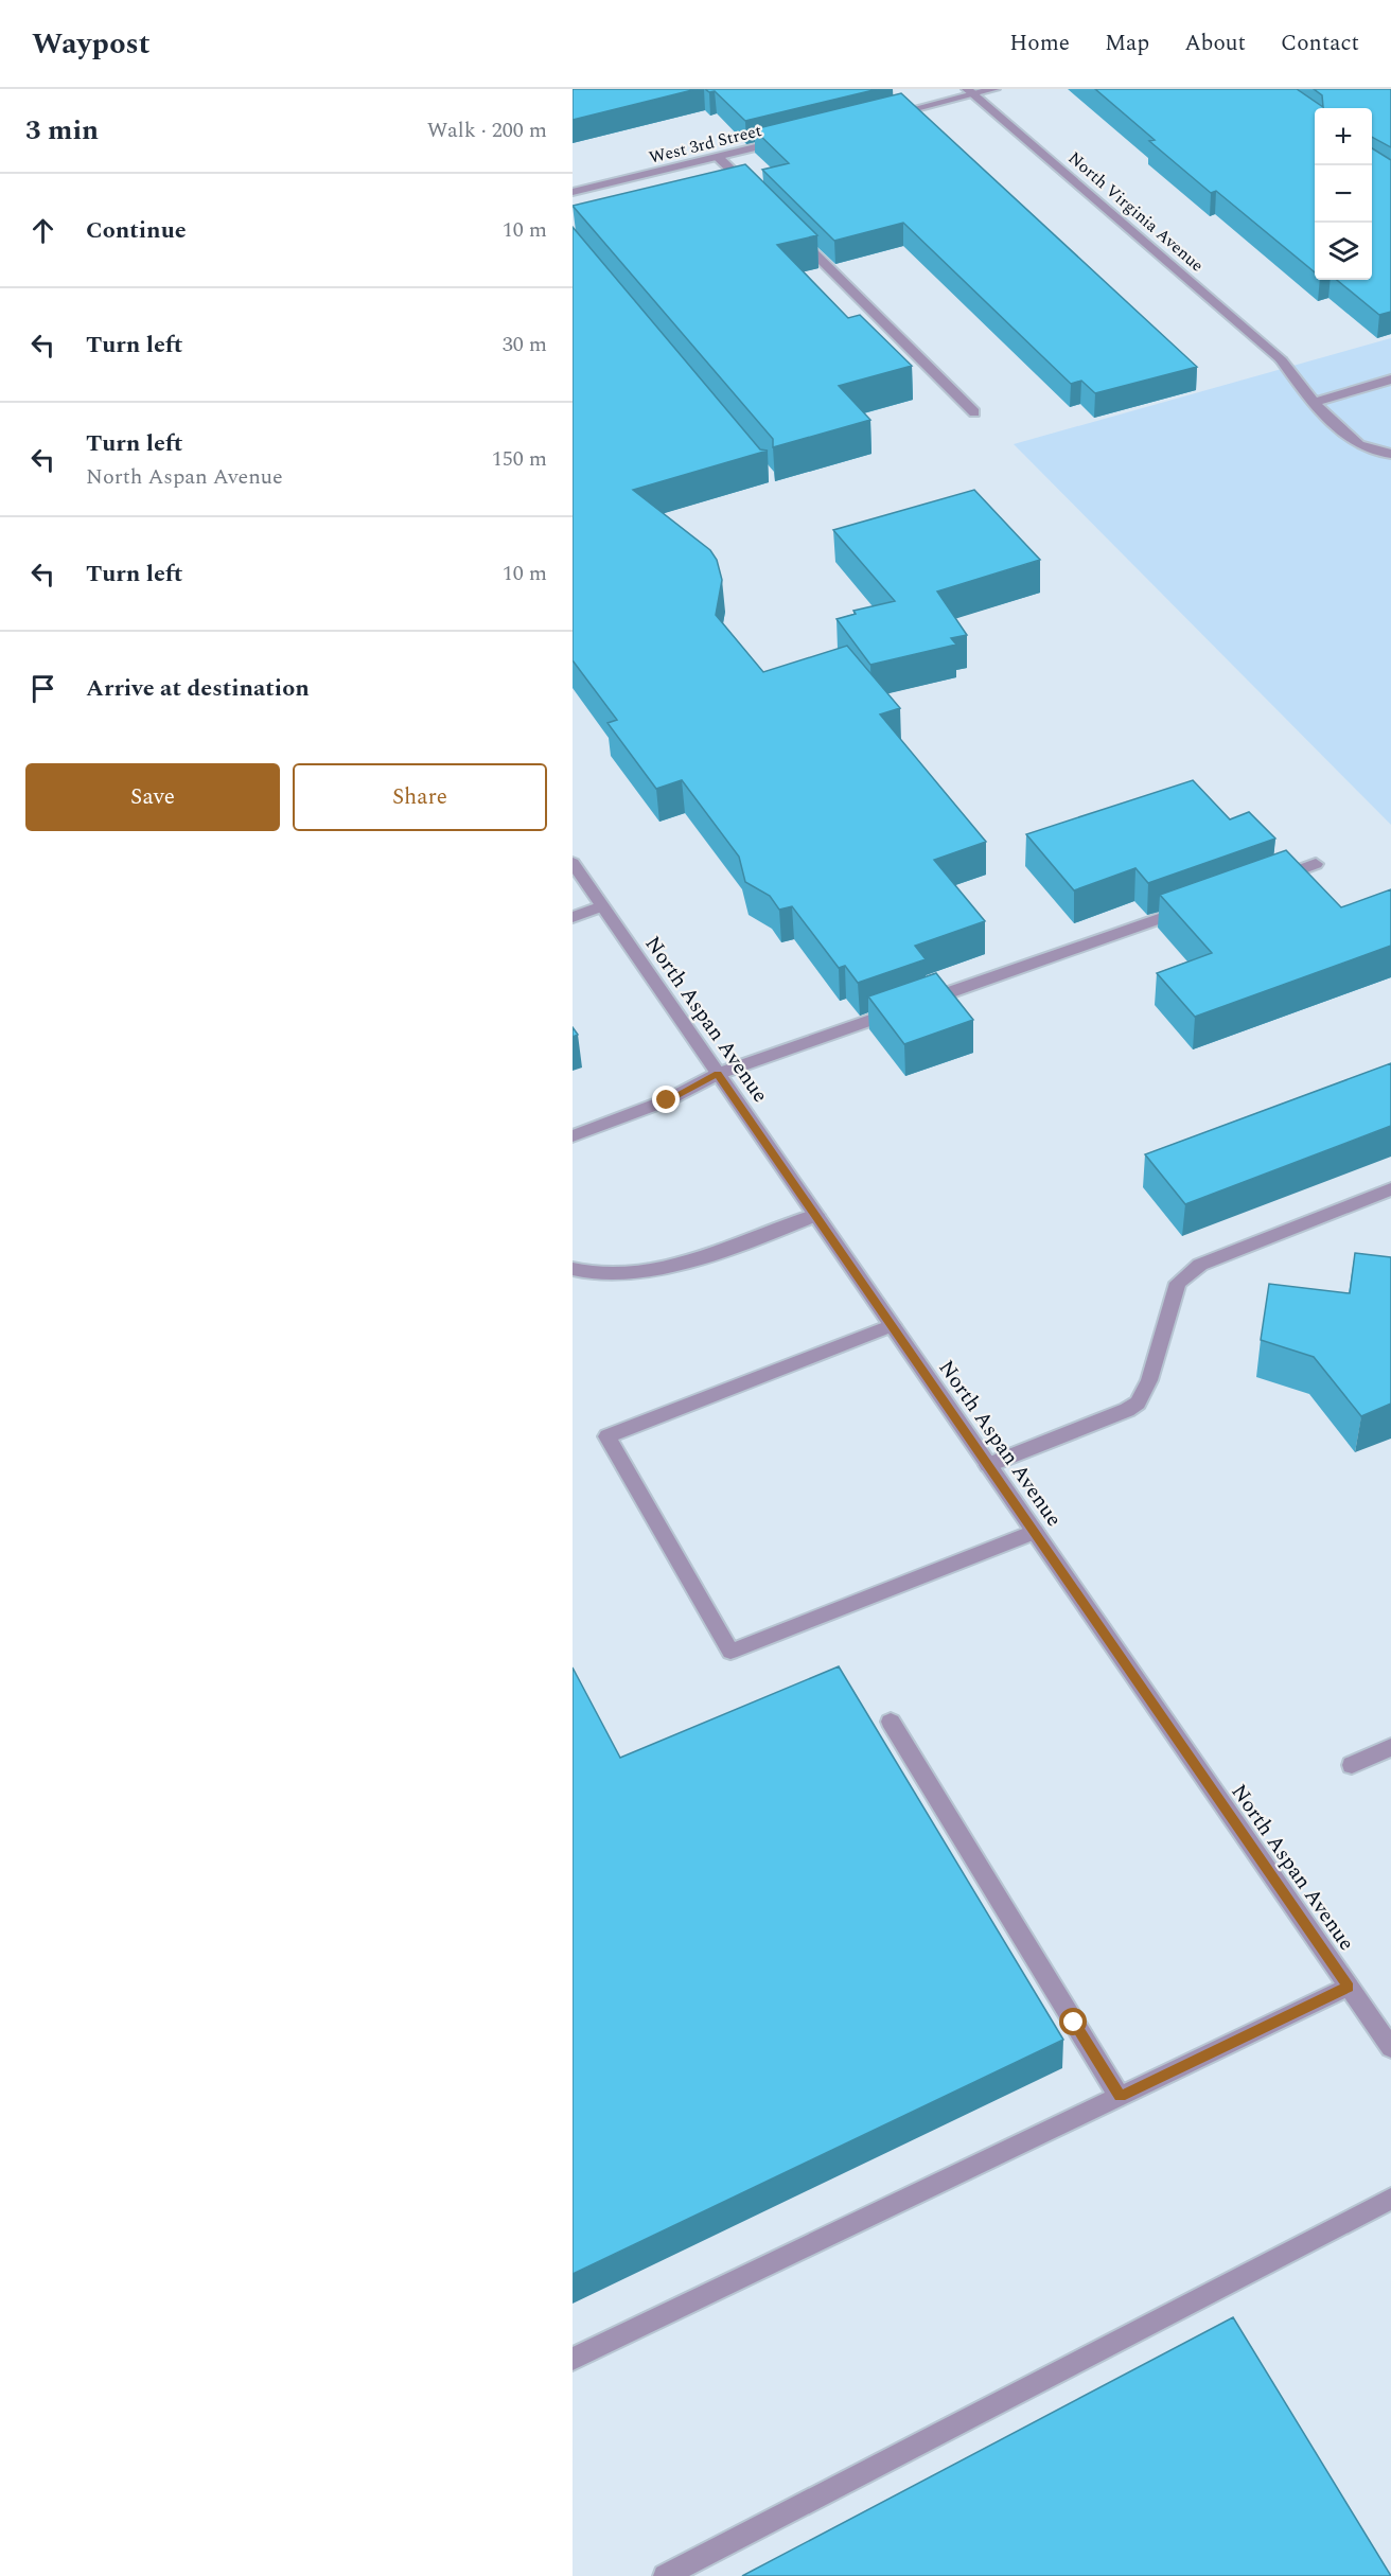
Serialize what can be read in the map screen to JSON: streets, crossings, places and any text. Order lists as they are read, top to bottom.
{
  "streets": {
    "street": ["West 3rd Street", "North Virginia Avenue", "North Aspan Avenue"]
  },
  "page": {
    "header": "Waypost",
    "nav": [
      "Home",
      "Map",
      "About",
      "Contact"
    ],
    "heading": ["3 min", "Walk · 200 m"],
    "map_buttons": ["+", "−"],
    "list": [
      ["Continue", "10 m"],
      ["Turn left", "30 m"],
      ["Turn left", "North Aspan Avenue", "150 m"],
      ["Turn left", "10 m"],
      "Arrive at destination"
    ],
    "buttons": ["Save", "Share"]
  }
}
